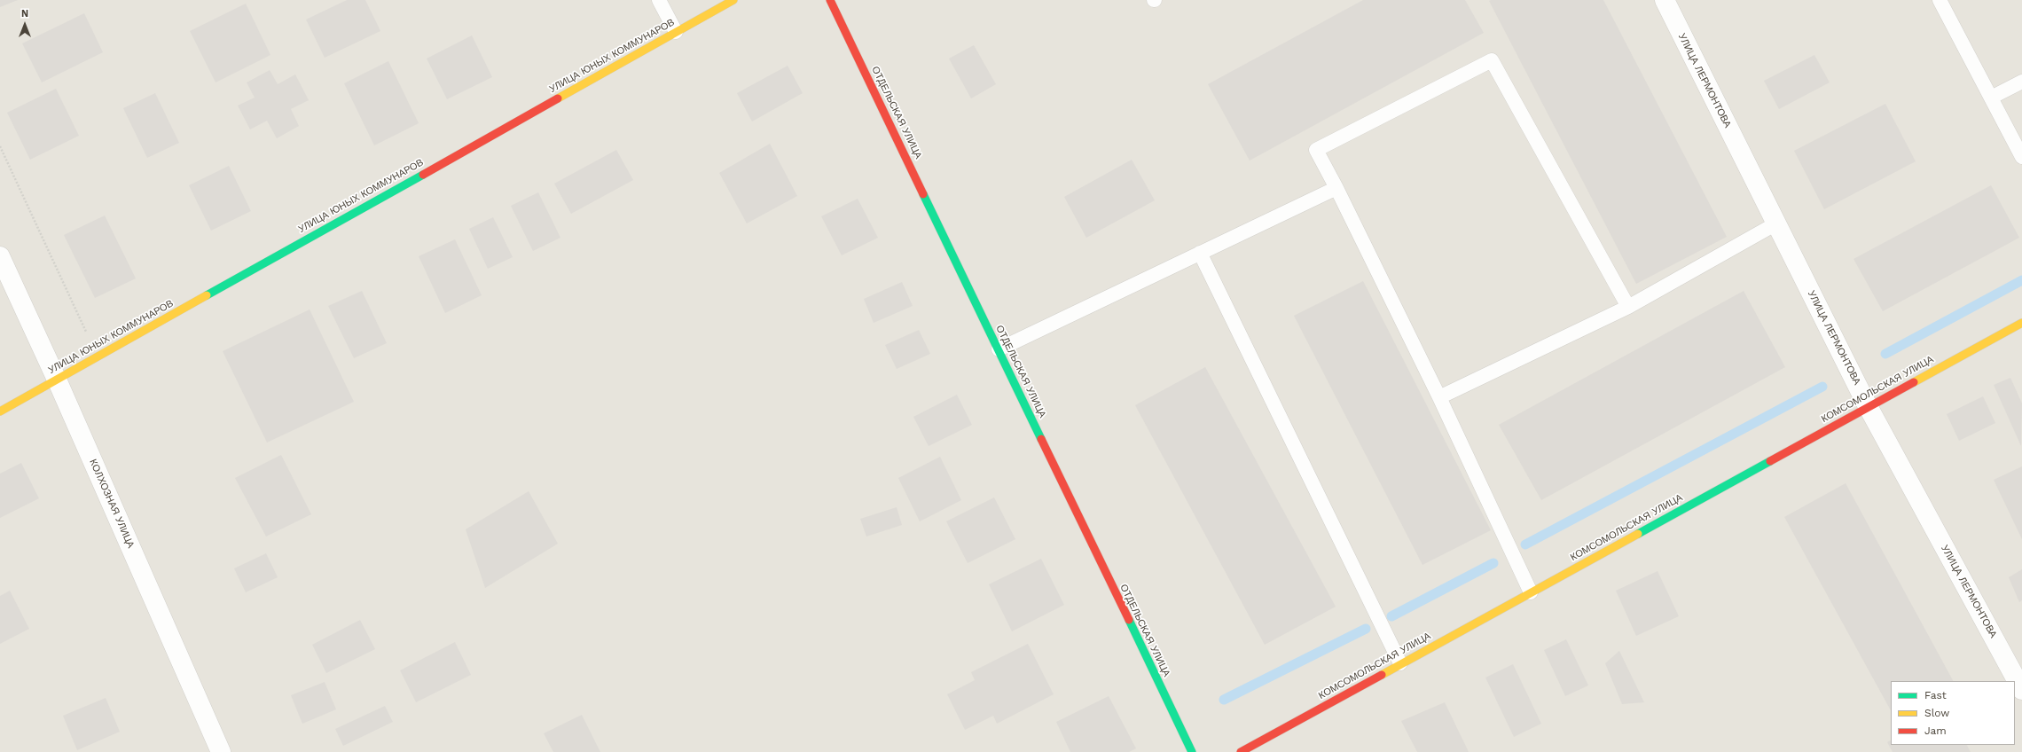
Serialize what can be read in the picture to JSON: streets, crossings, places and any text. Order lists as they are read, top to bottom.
{
  "streets": {
    "street": [
      "УЛИЦА ЮНЫХ КОММУНАРОВ",
      "УЛИЦА ЛЕРМОНТОВА",
      "ОТДЕЛЬСКАЯ УЛИЦА",
      "КОМСОМОЛЬСКАЯ УЛИЦА",
      "КОЛХОЗНАЯ УЛИЦА"
    ]
  },
  "crossings": [
    ["УЛИЦА ЮНЫХ КОММУНАРОВ", "КОЛХОЗНАЯ УЛИЦА"],
    ["УЛИЦА ЛЕРМОНТОВА", "КОМСОМОЛЬСКАЯ УЛИЦА"]
  ],
  "legend": ["Fast", "Slow", "Jam"],
  "north": "top"
}
